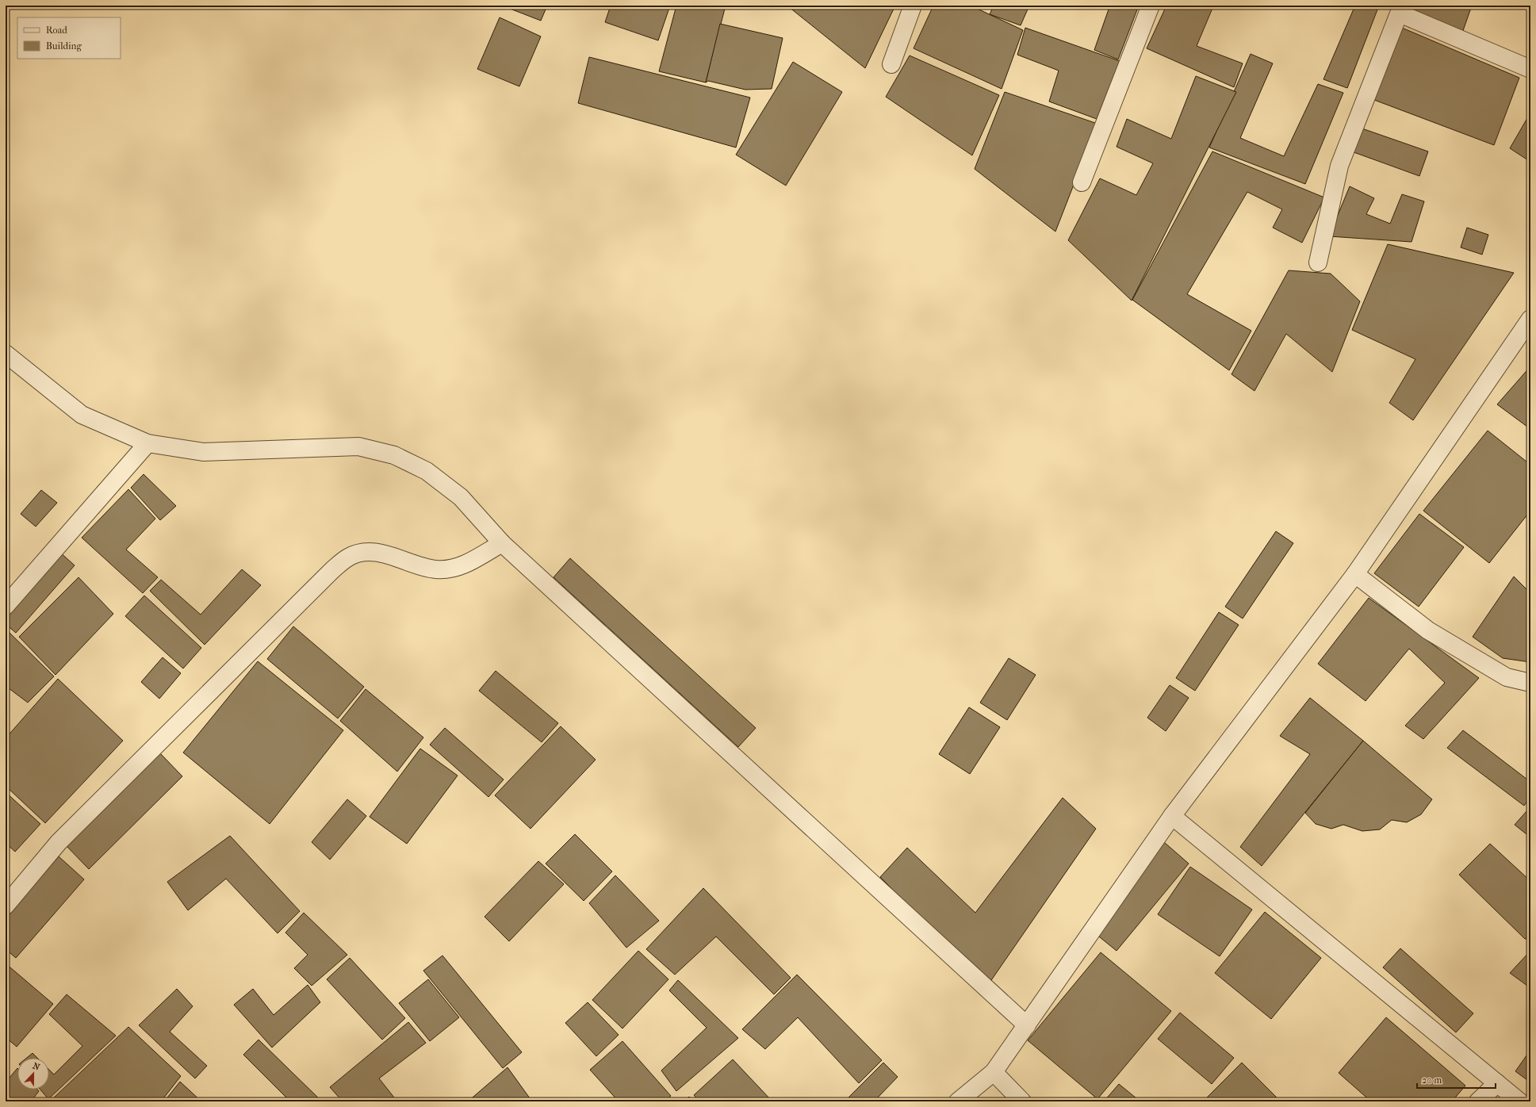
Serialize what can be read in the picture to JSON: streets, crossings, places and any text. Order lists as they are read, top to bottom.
{
  "legend": ["Road", "Building"],
  "scale_bar": "20 m",
  "north": "top"
}
